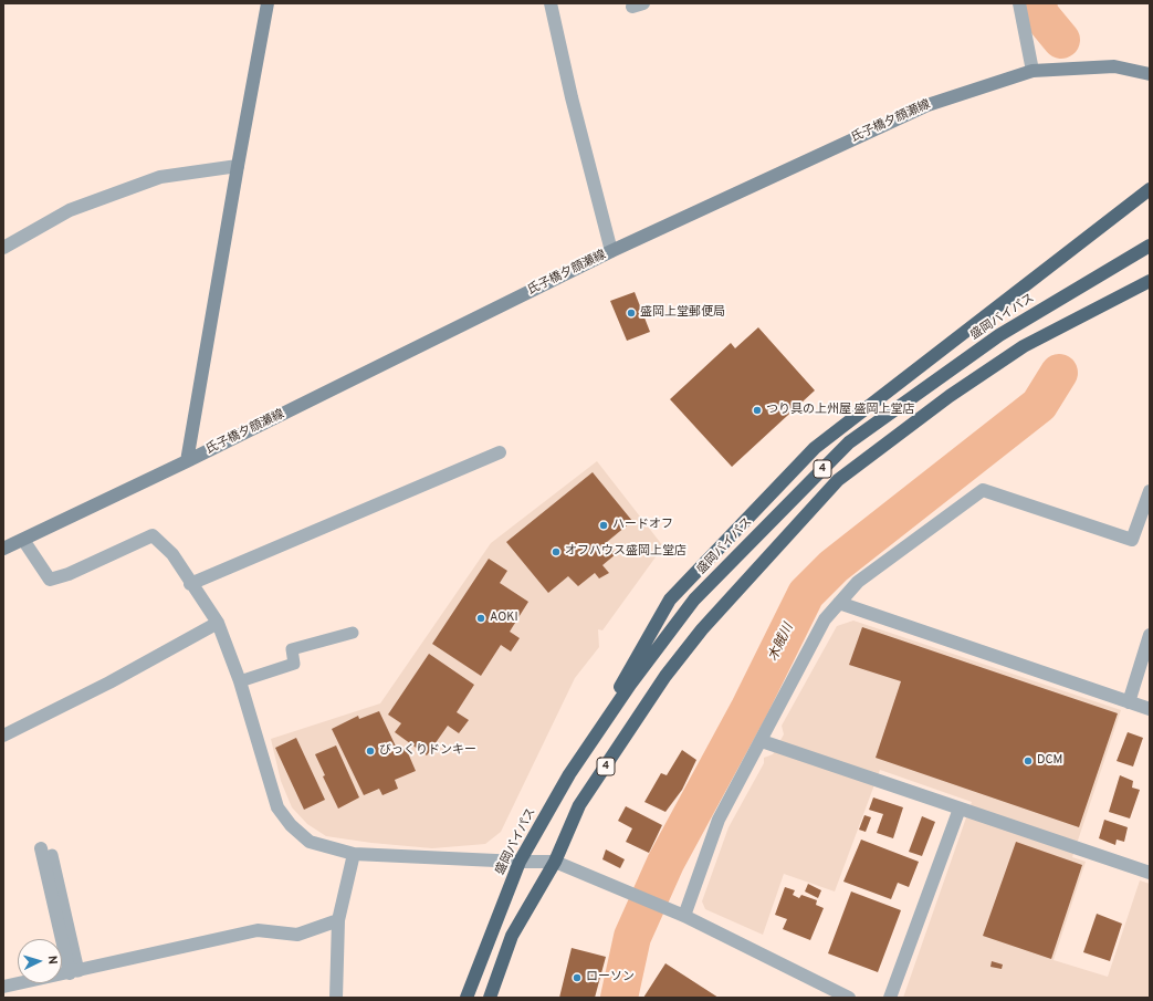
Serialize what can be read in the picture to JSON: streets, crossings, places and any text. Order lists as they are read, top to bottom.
{
  "streets": {
    "highway": ["盛岡バイパス", "4"],
    "main road": ["氏子橋夕顔瀬線"]
  },
  "water": ["木賊川"],
  "places": [
    "盛岡上堂郵便局",
    "つり具の上州屋 盛岡上堂店",
    "ハードオフ",
    "オフハウス盛岡上堂店",
    "AOKI",
    "びっくりドンキー",
    "DCM",
    "ローソン"
  ],
  "north": "right"
}
